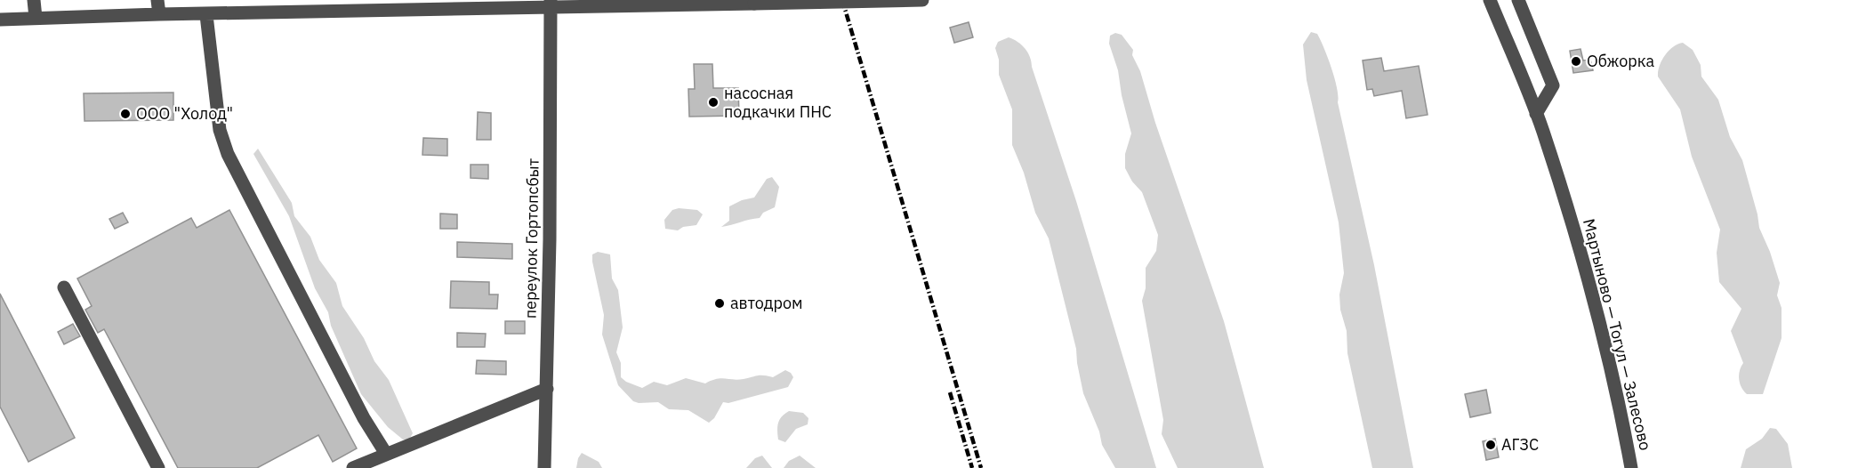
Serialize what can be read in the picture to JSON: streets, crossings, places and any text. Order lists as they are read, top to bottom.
{
  "streets": {
    "street": ["переулок Гортопсбыт", "Мартыново — Тогул — Залесово"]
  },
  "places": [
    "Обжорка",
    "насосная подкачки ПНС",
    "ООО \"Холод\"",
    "автодром",
    "АГЗС"
  ]
}
